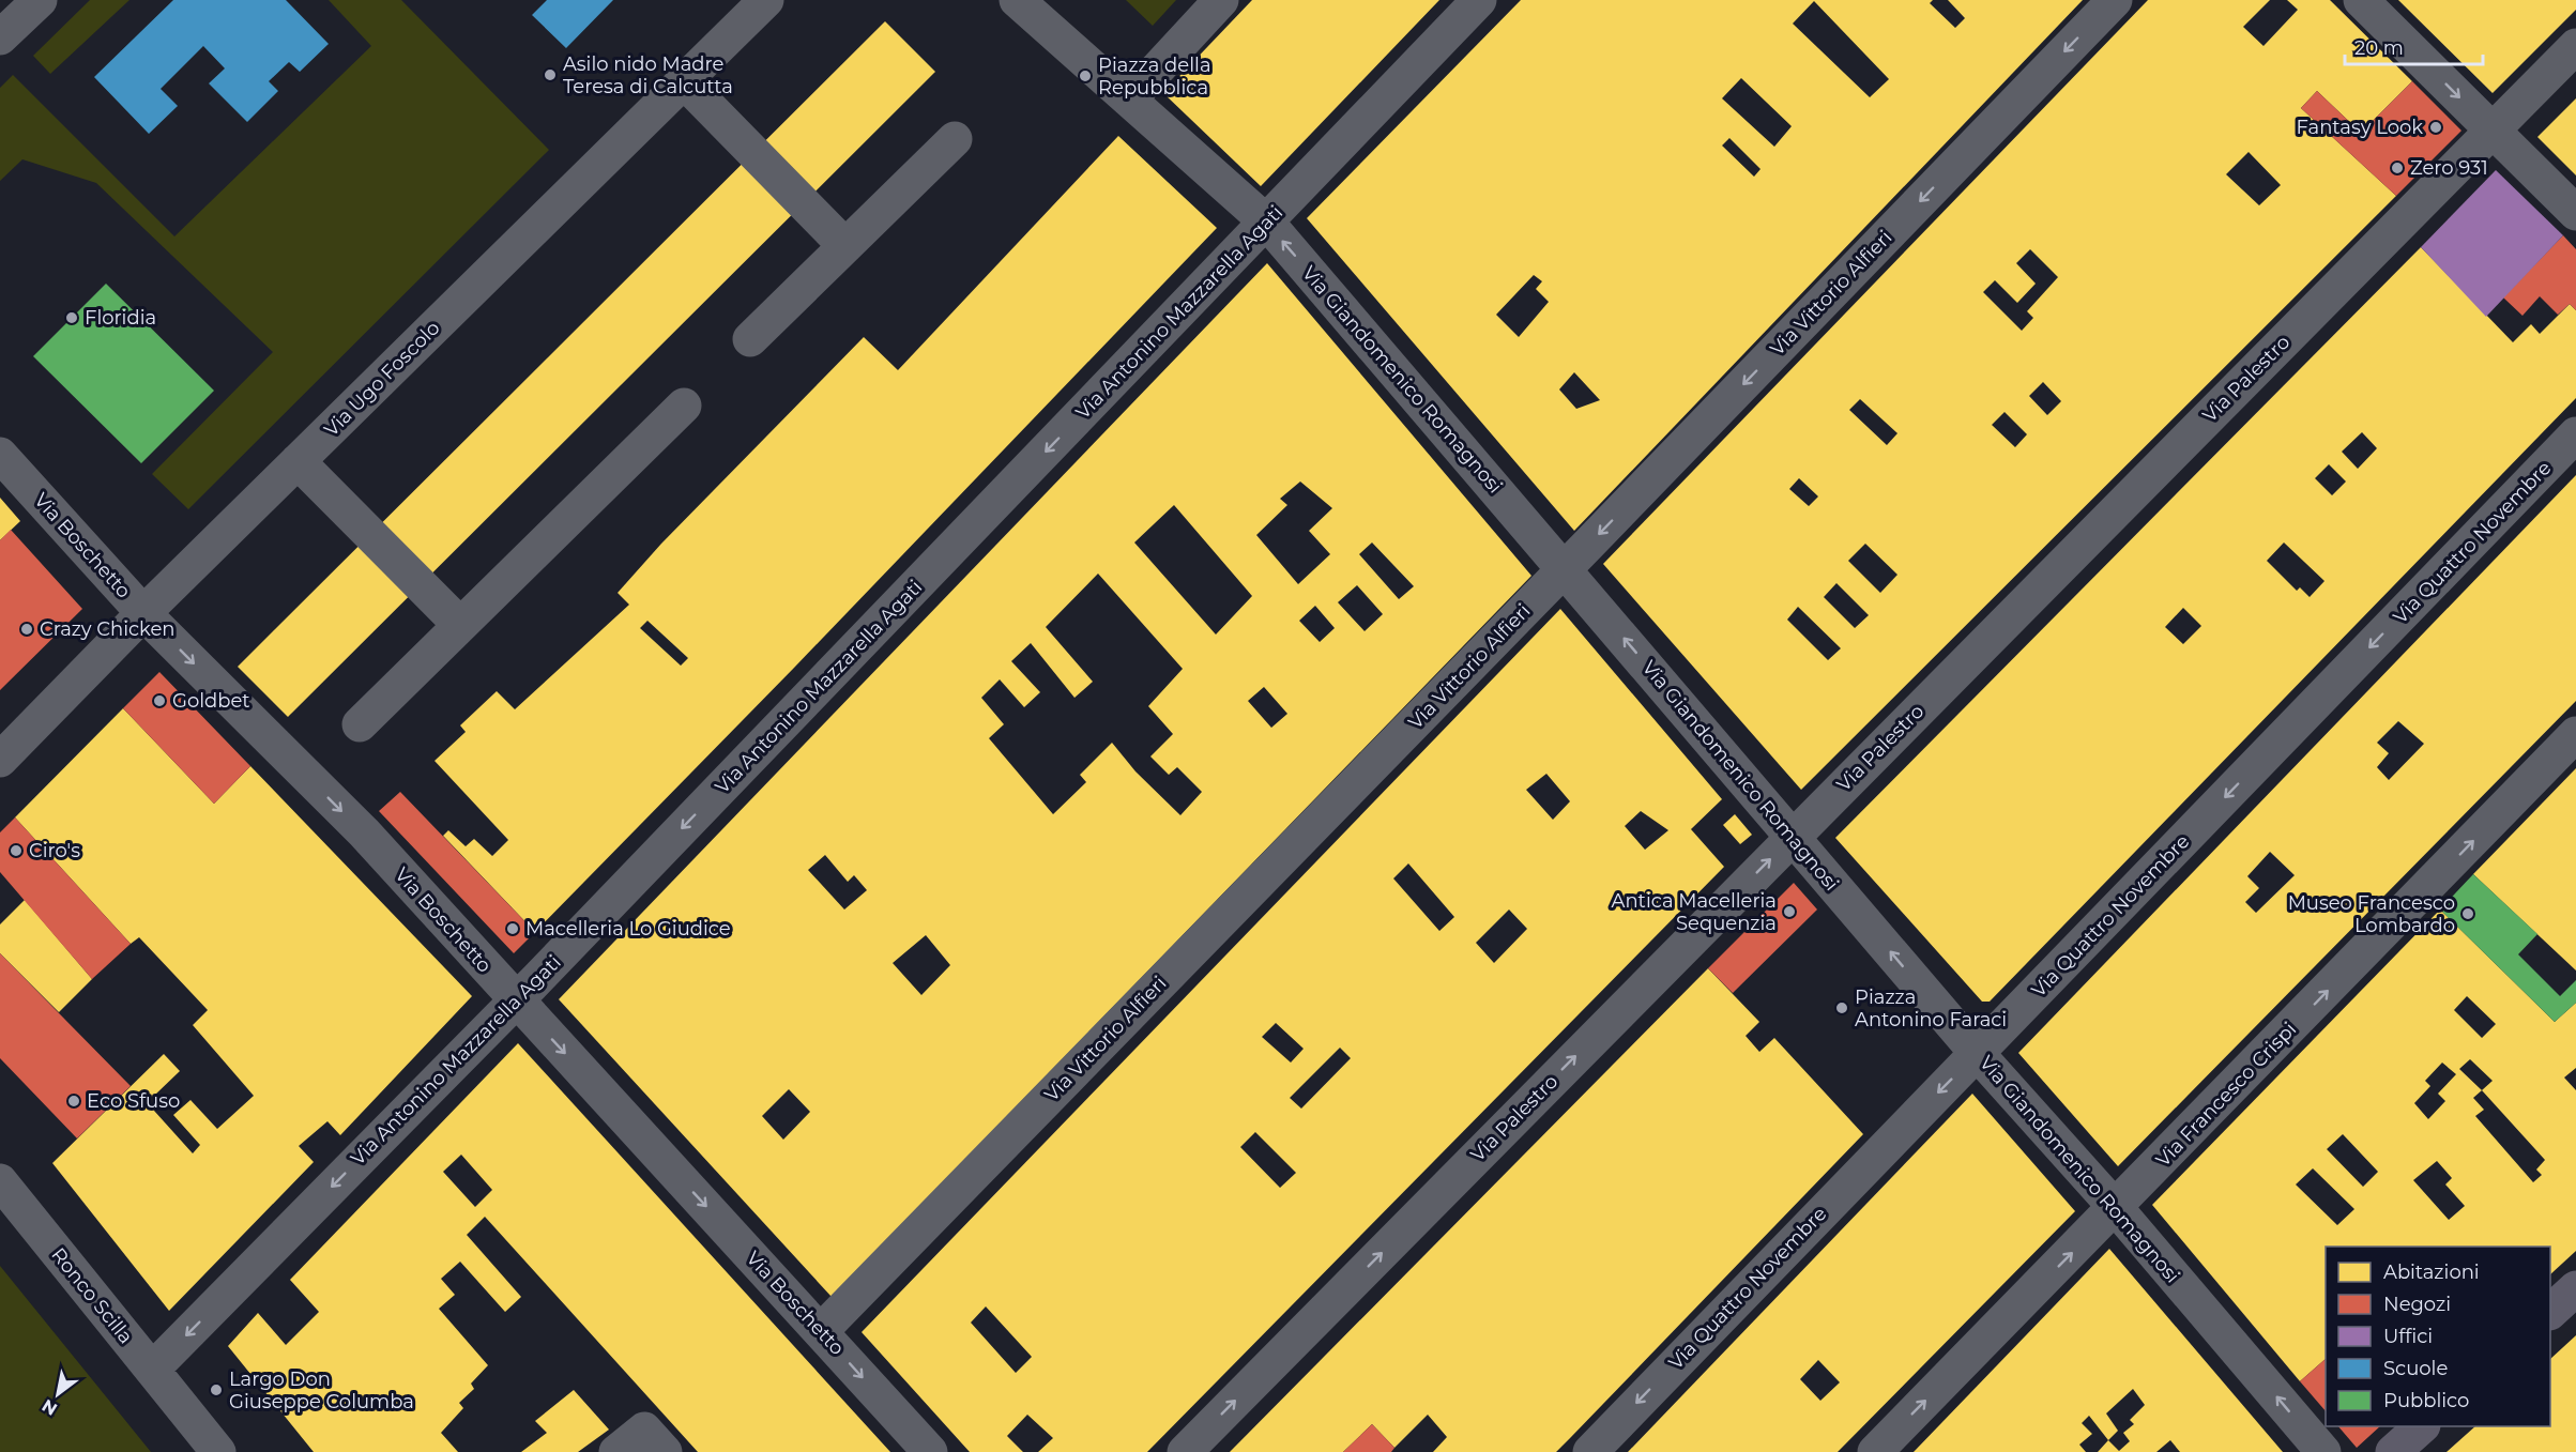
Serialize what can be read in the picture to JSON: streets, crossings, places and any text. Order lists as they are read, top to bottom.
{
  "streets": {
    "street": [
      "Via Vittorio Alfieri",
      "Via Antonino Mazzarella Agati",
      "Via Ugo Foscolo",
      "Via Palestro",
      "Via Giandomenico Romagnosi",
      "Via Quattro Novembre",
      "Via Boschetto",
      "Via Francesco Crispi",
      "Ronco Scilla"
    ]
  },
  "crossings": [
    ["Via Vittorio Alfieri", "Via Giandomenico Romagnosi"],
    ["Via Vittorio Alfieri", "Via Boschetto"],
    ["Via Antonino Mazzarella Agati", "Via Giandomenico Romagnosi"],
    ["Via Antonino Mazzarella Agati", "Via Boschetto"],
    ["Via Antonino Mazzarella Agati", "Ronco Scilla"],
    ["Via Ugo Foscolo", "Via Boschetto"],
    ["Via Palestro", "Via Giandomenico Romagnosi"],
    ["Via Giandomenico Romagnosi", "Via Quattro Novembre"],
    ["Via Giandomenico Romagnosi", "Via Francesco Crispi"]
  ],
  "one_way": [
    "Via Vittorio Alfieri",
    "Via Palestro",
    "Via Giandomenico Romagnosi",
    "Via Quattro Novembre",
    "Via Boschetto",
    "Via Francesco Crispi"
  ],
  "places": [
    "Asilo nido Madre Teresa di Calcutta",
    "Piazza della Repubblica",
    "Fantasy Look",
    "Zero 931",
    "Floridia",
    "Crazy Chicken",
    "Goldbet",
    "Ciro's",
    "Antica Macelleria Sequenzia",
    "Museo Francesco Lombardo",
    "Macelleria Lo Giudice",
    "Piazza Antonino Faraci",
    "Eco Sfuso",
    "Largo Don Giuseppe Columba"
  ],
  "legend": [
    "Abitazioni",
    "Negozi",
    "Uffici",
    "Scuole",
    "Pubblico"
  ],
  "scale_bar": "20 m",
  "north": "bottom left"
}
